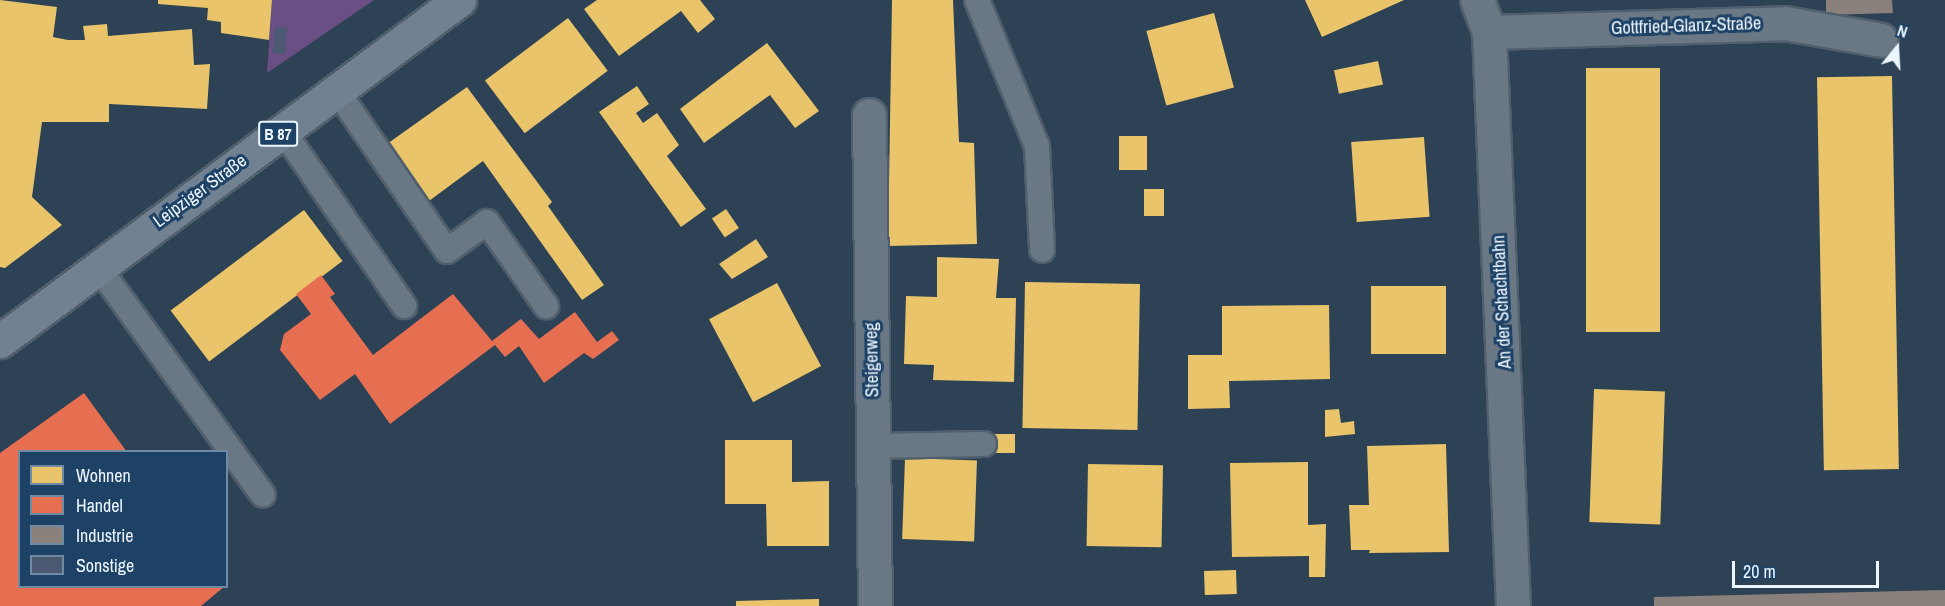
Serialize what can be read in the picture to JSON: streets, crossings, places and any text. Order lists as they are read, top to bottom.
{
  "streets": {
    "main road": ["B 87", "Leipziger Straße"],
    "street": ["Gottfried-Glanz-Straße", "An der Schachtbahn", "Steigerweg"]
  },
  "crossings": [
    ["Gottfried-Glanz-Straße", "An der Schachtbahn"]
  ],
  "legend": [
    "Wohnen",
    "Handel",
    "Industrie",
    "Sonstige"
  ],
  "scale_bar": "20 m",
  "north": "top"
}
